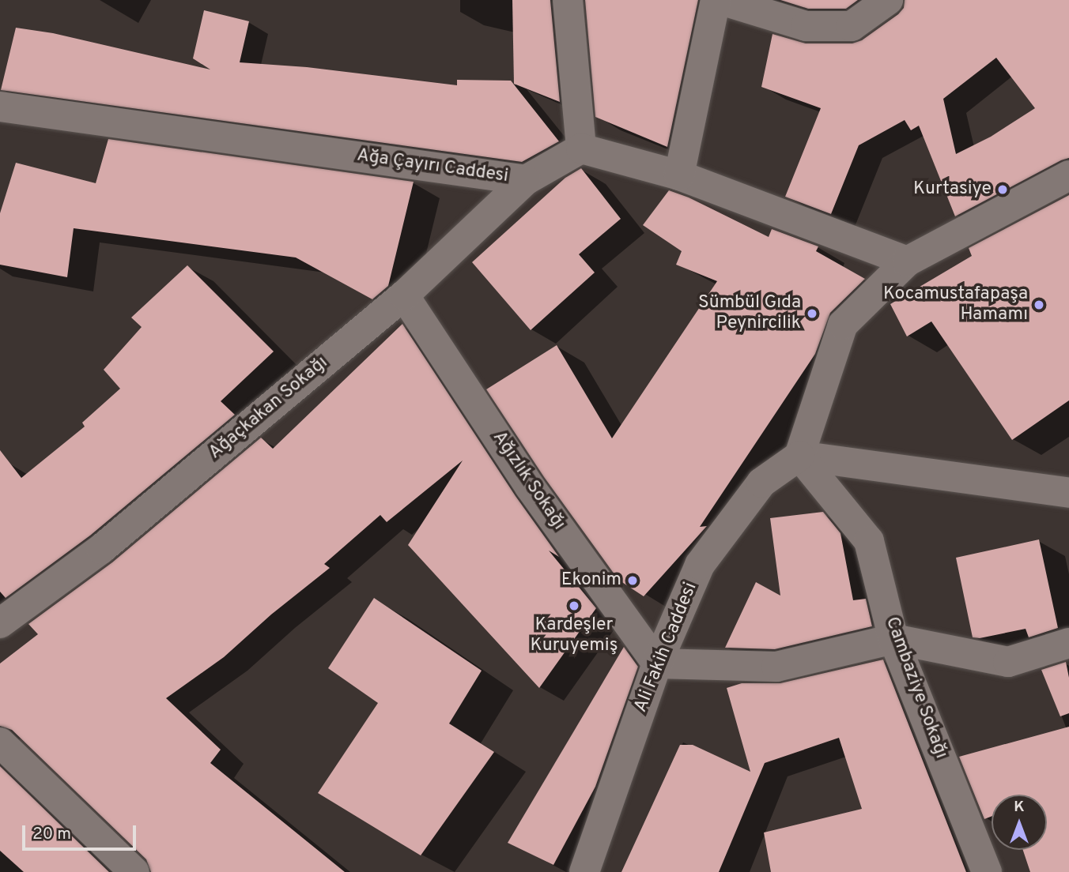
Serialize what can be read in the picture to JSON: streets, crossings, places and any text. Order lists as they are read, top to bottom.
{
  "streets": {
    "street": [
      "Ağa Çayırı Caddesi",
      "Ağaçkakan Sokağı",
      "Ağızlık Sokağı",
      "Ali Fakih Caddesi",
      "Cambaziye Sokağı"
    ]
  },
  "crossings": [
    ["Ağa Çayırı Caddesi", "Ağaçkakan Sokağı"],
    ["Ağaçkakan Sokağı", "Ağızlık Sokağı"],
    ["Ağızlık Sokağı", "Ali Fakih Caddesi"],
    ["Ali Fakih Caddesi", "Cambaziye Sokağı"]
  ],
  "places": [
    "Kurtasiye",
    "Kocamustafapaşa Hamamı",
    "Sümbül Gıda Peynircilik",
    "Ekonim",
    "Kardeşler Kuruyemiş"
  ],
  "scale_bar": "20 m",
  "north": "top"
}
